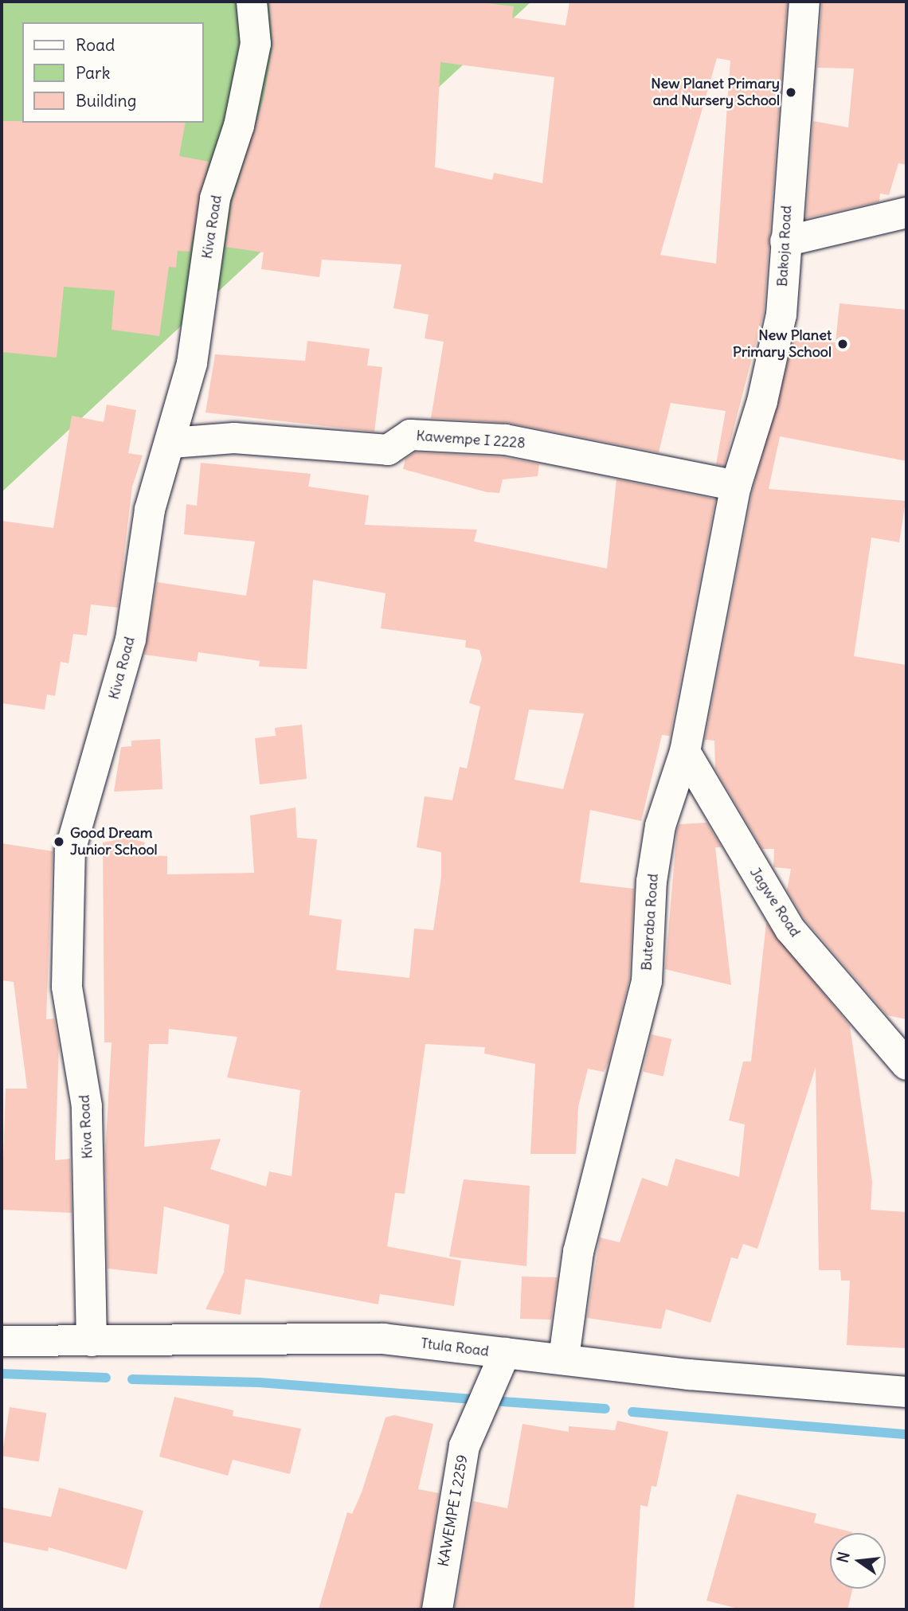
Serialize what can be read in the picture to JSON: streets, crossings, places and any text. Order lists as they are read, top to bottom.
{
  "streets": {
    "street": [
      "Kiva Road",
      "Bakoja Road",
      "Kawempe I 2228",
      "Jagwe Road",
      "Buteraba Road",
      "Ttula Road",
      "KAWEMPE I 2259"
    ]
  },
  "crossings": [
    ["Kiva Road", "Kawempe I 2228"],
    ["Kiva Road", "Ttula Road"],
    ["Bakoja Road", "Kawempe I 2228"],
    ["Bakoja Road", "Buteraba Road"],
    ["Kawempe I 2228", "Buteraba Road"],
    ["Jagwe Road", "Buteraba Road"],
    ["Buteraba Road", "Ttula Road"],
    ["Ttula Road", "KAWEMPE I 2259"]
  ],
  "places": ["New Planet Primary and Nursery School", "New Planet Primary School", "Good Dream Junior School"],
  "legend": ["Road", "Park", "Building"],
  "north": "left"
}
